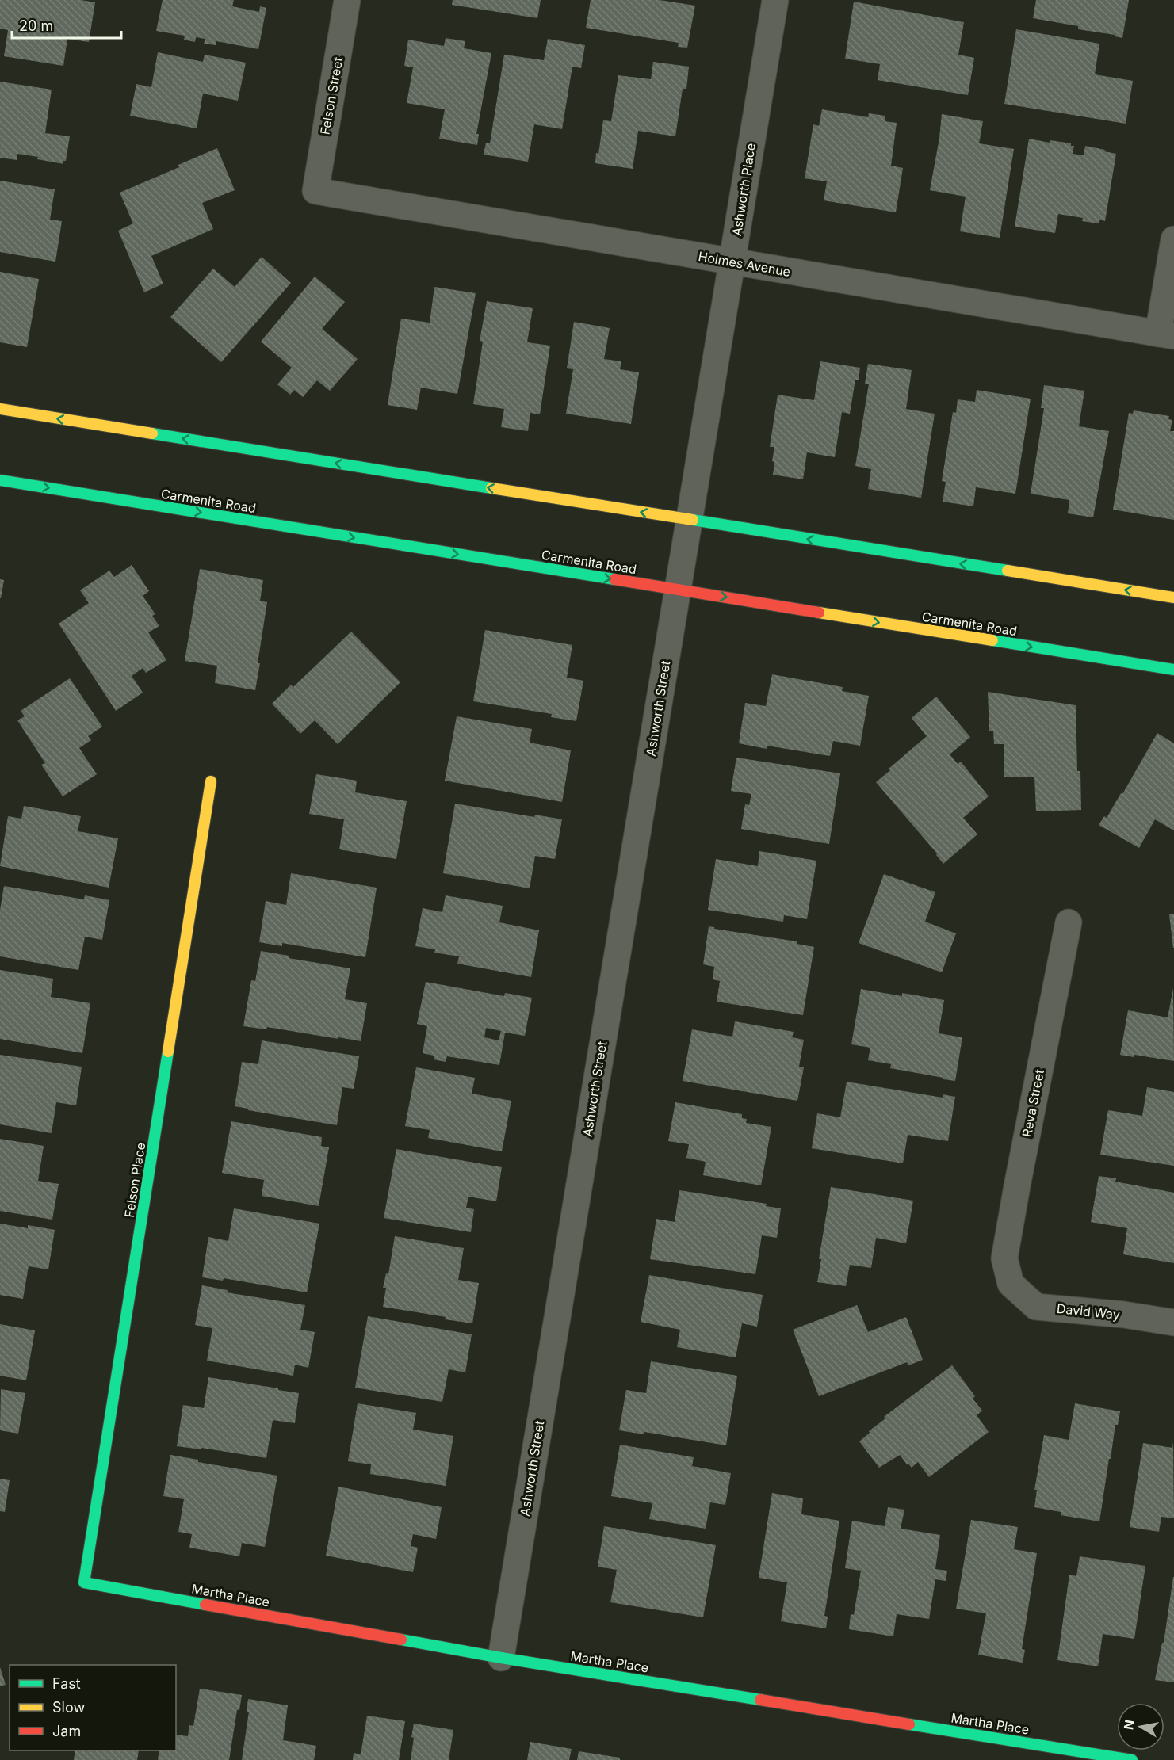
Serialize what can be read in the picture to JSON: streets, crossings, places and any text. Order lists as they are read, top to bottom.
{
  "streets": {
    "main road": ["Carmenita Road", "Felson Place", "Martha Place"],
    "street": [
      "Felson Street",
      "Ashworth Place",
      "Holmes Avenue",
      "Ashworth Street",
      "Reva Street",
      "David Way"
    ]
  },
  "crossings": [
    ["Felson Street", "Holmes Avenue"],
    ["Ashworth Place", "Holmes Avenue"],
    ["Ashworth Place", "Ashworth Street"],
    ["Carmenita Road", "Ashworth Street"],
    ["Ashworth Street", "Martha Place"],
    ["Reva Street", "David Way"],
    ["Felson Place", "Martha Place"]
  ],
  "legend": ["Fast", "Slow", "Jam"],
  "scale_bar": "20 m",
  "north": "left"
}
